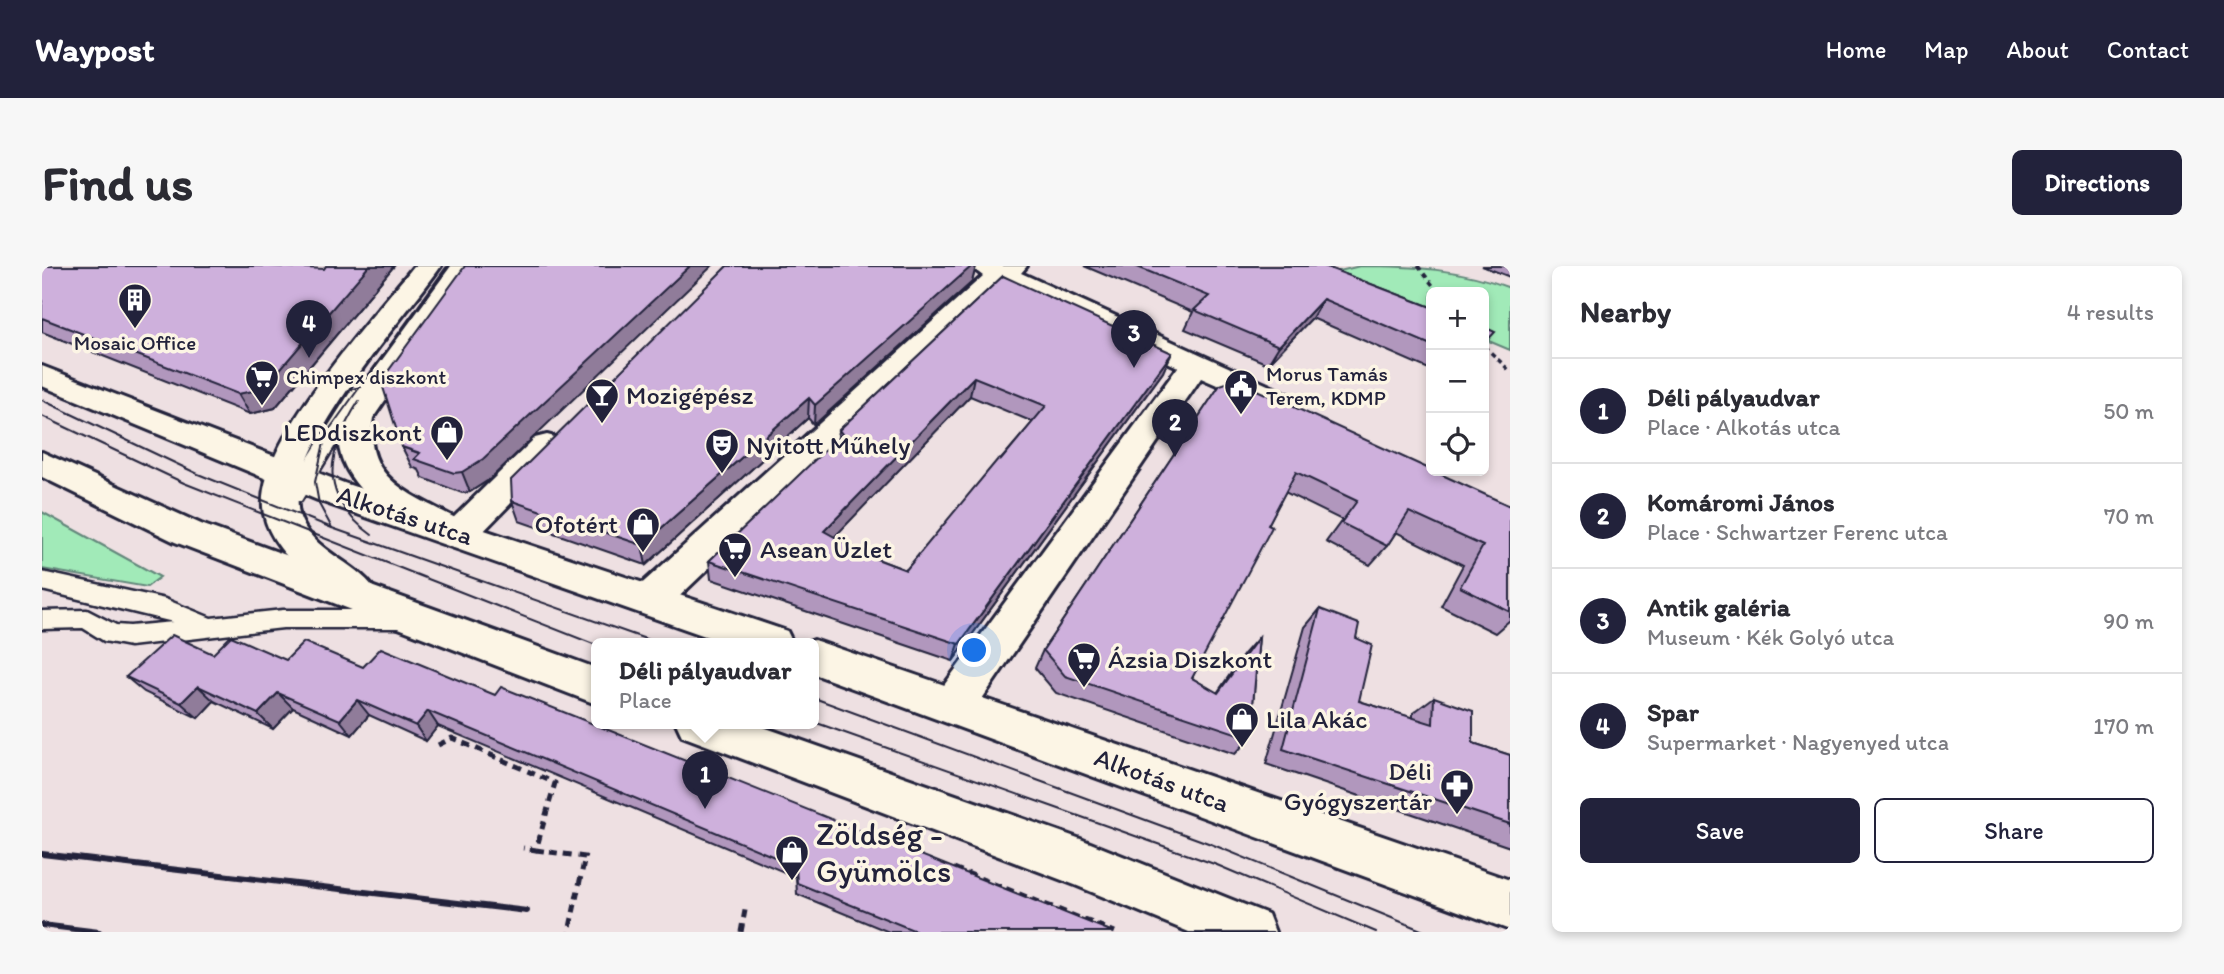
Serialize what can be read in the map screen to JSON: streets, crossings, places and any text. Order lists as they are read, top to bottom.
{
  "streets": {
    "street": ["Alkotás utca"]
  },
  "places": {
    "building": ["Mosaic Office"],
    "supermarket": ["Chimpex diszkont", "Asean Üzlet", "Ázsia Diszkont"],
    "public building": ["Morus Tamás Terem, KDMP"],
    "bar": ["Mozigépész"],
    "shop": [
      "LEDdiszkont",
      "Ofotért",
      "Lila Akác",
      "Zöldség - Gyümölcs"
    ],
    "theatre": ["Nyitott Műhely"],
    "pharmacy": ["Déli Gyógyszertár"]
  },
  "page": {
    "header": "Waypost",
    "nav": [
      "Home",
      "Map",
      "About",
      "Contact"
    ],
    "buttons": [
      "Directions",
      ["Save", "Share"]
    ],
    "title": "Find us",
    "heading": ["Nearby", "4 results"],
    "map_buttons": ["+", "−"],
    "pins": [
      "4",
      "3",
      "2",
      "1"
    ],
    "list": [
      {
        "mark": "1",
        "name": "Déli pályaudvar",
        "note": "Place · Alkotás utca",
        "value": "50 m"
      },
      {
        "mark": "2",
        "name": "Komáromi János",
        "note": "Place · Schwartzer Ferenc utca",
        "value": "70 m"
      },
      {
        "mark": "3",
        "name": "Antik galéria",
        "note": "Museum · Kék Golyó utca",
        "value": "90 m"
      },
      {
        "mark": "4",
        "name": "Spar",
        "note": "Supermarket · Nagyenyed utca",
        "value": "170 m"
      }
    ],
    "popup": ["Déli pályaudvar", "Place"]
  }
}
